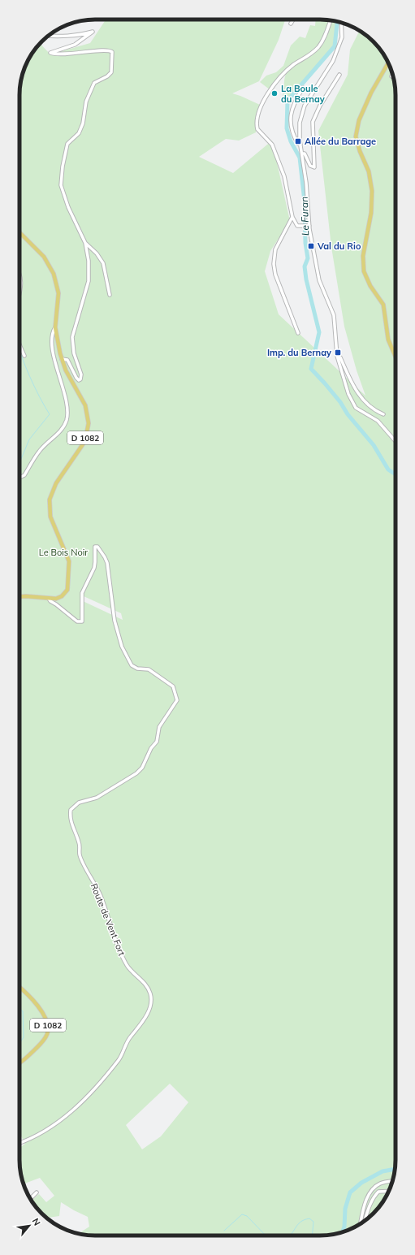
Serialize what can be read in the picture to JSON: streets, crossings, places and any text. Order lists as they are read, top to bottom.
{
  "streets": {
    "main road": ["D 1082"],
    "street": ["Route de Vent Fort"]
  },
  "crossings": [
    ["D 1082", "Route de Vent Fort"]
  ],
  "water": ["Le Furan"],
  "parks": ["Le Bois Noir"],
  "places": {
    "other": ["La Boule du Bernay"],
    "transit": ["Allée du Barrage", "Val du Rio", "Imp. du Bernay"]
  },
  "north": "top right"
}
